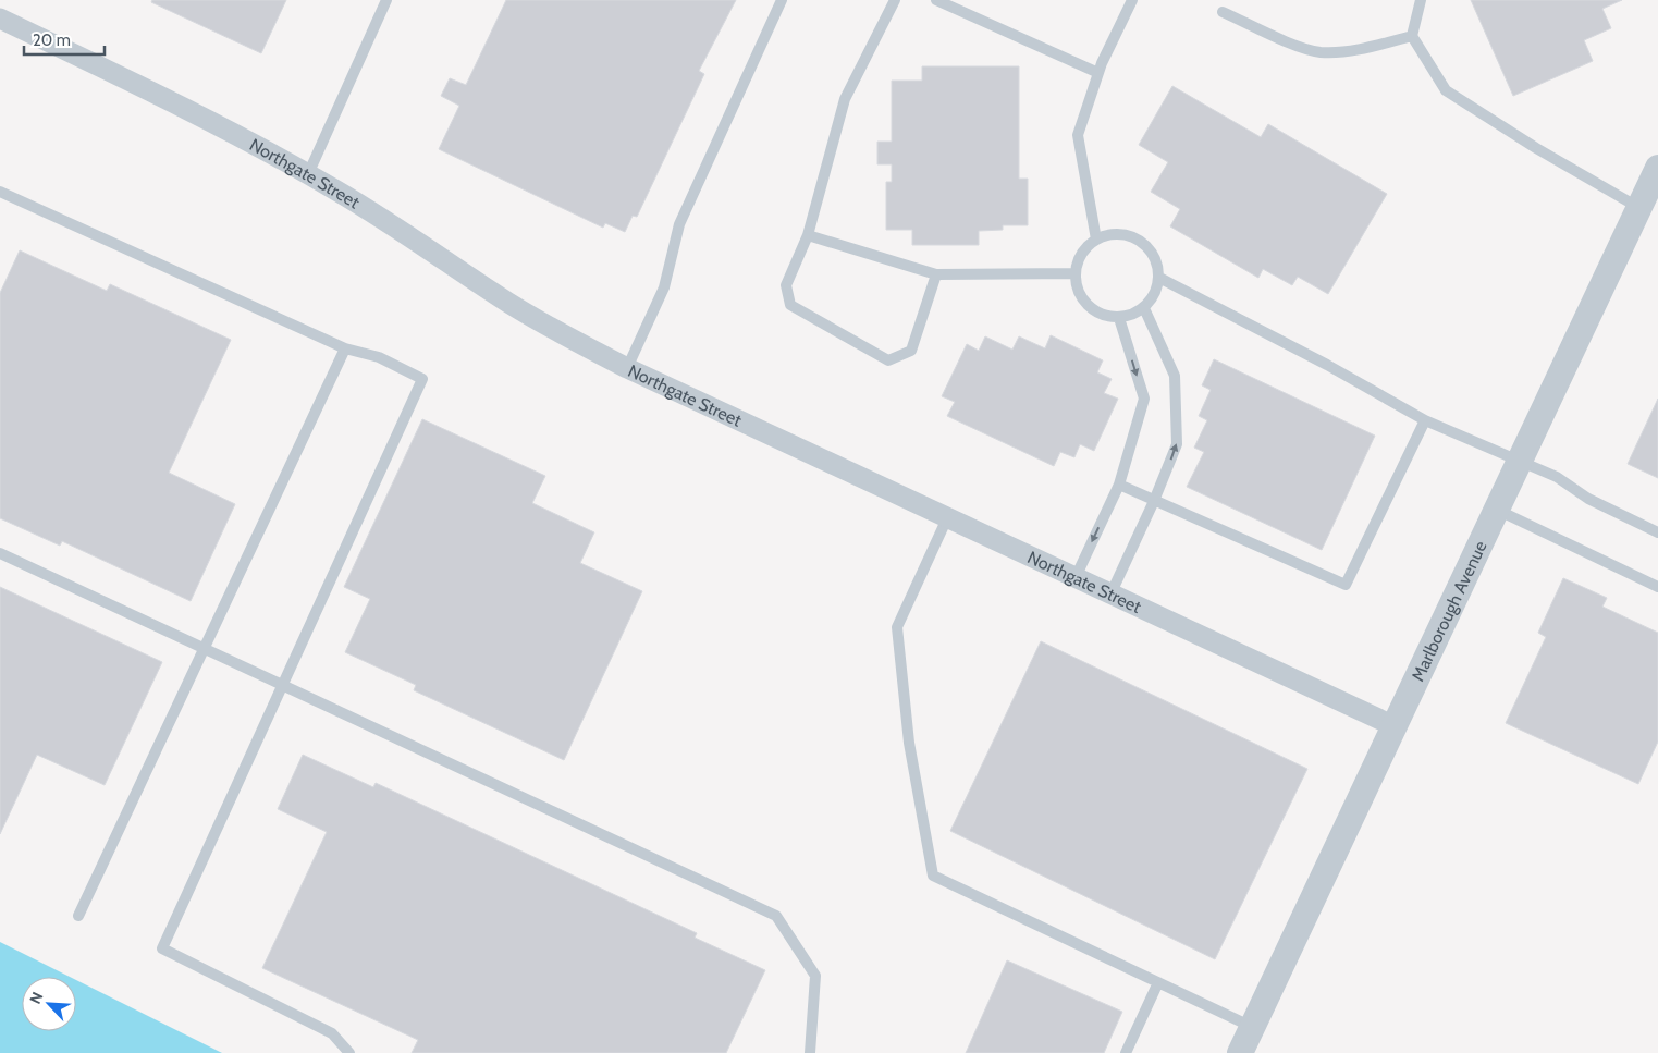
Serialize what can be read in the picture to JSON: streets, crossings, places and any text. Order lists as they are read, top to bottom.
{
  "streets": {
    "street": ["Northgate Street", "Marlborough Avenue"]
  },
  "crossings": [
    ["Northgate Street", "Marlborough Avenue"]
  ],
  "scale_bar": "20 m",
  "north": "top left"
}
